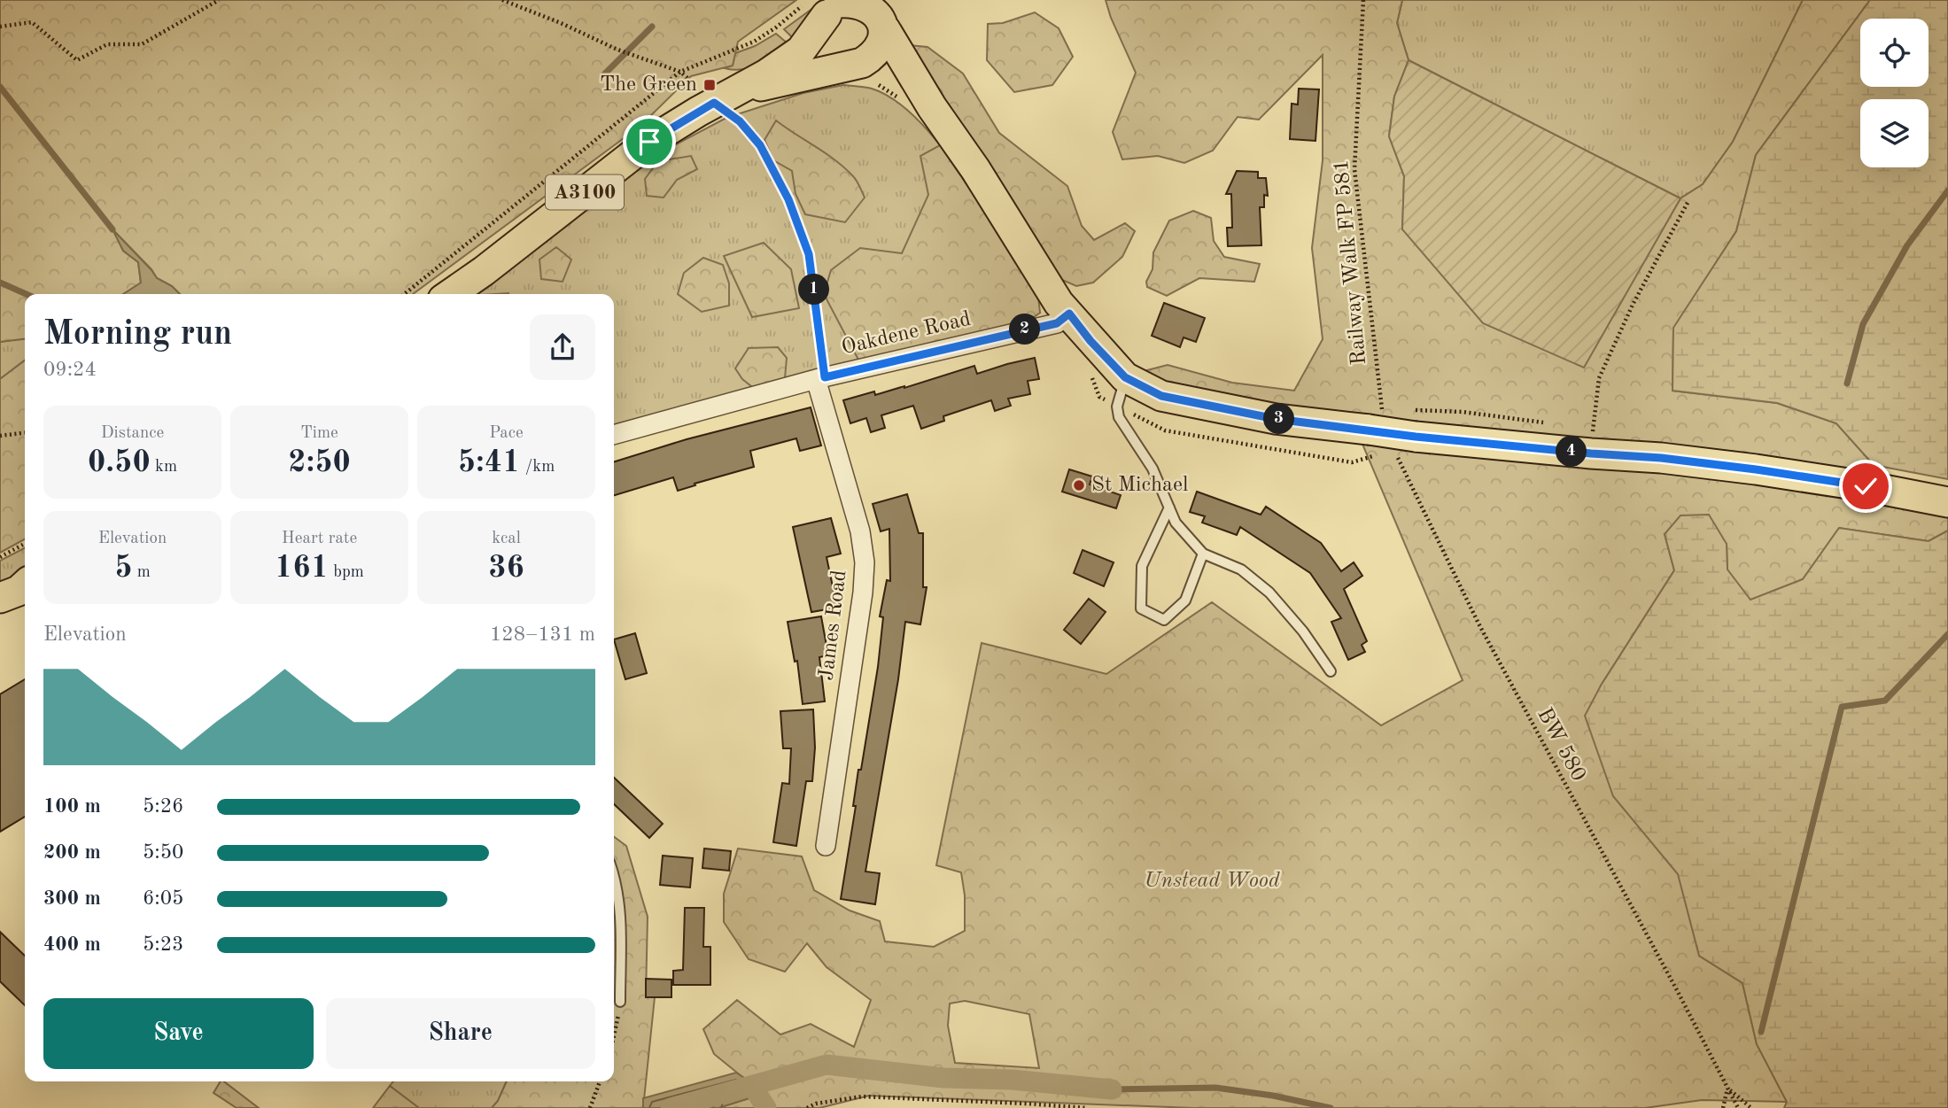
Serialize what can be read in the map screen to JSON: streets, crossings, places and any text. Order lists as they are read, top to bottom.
{
  "streets": {
    "main road": ["A3100"],
    "street": ["Oakdene Road", "James Road"],
    "path": ["Railway Walk FP 581", "BW 580"]
  },
  "crossings": [
    ["Oakdene Road", "James Road"]
  ],
  "parks": ["Unstead Wood"],
  "places": {
    "transit": ["The Green"],
    "other": ["St Michael"]
  },
  "page": {
    "pins": [
      "1",
      "2",
      "3",
      "4"
    ],
    "heading": ["Morning run", "09:24"],
    "stats": [
      ["Distance", "0.50 km"],
      ["Time", "2:50"],
      ["Pace", "5:41 /km"],
      ["Elevation", "5 m"],
      ["Heart rate", "161 bpm"],
      ["kcal", "36"]
    ],
    "chart": ["Elevation", "128–131 m"],
    "list": [
      {
        "name": "100 m",
        "note": "5:26"
      },
      {
        "name": "200 m",
        "note": "5:50"
      },
      {
        "name": "300 m",
        "note": "6:05"
      },
      {
        "name": "400 m",
        "note": "5:23"
      }
    ],
    "buttons": ["Save", "Share"]
  }
}
